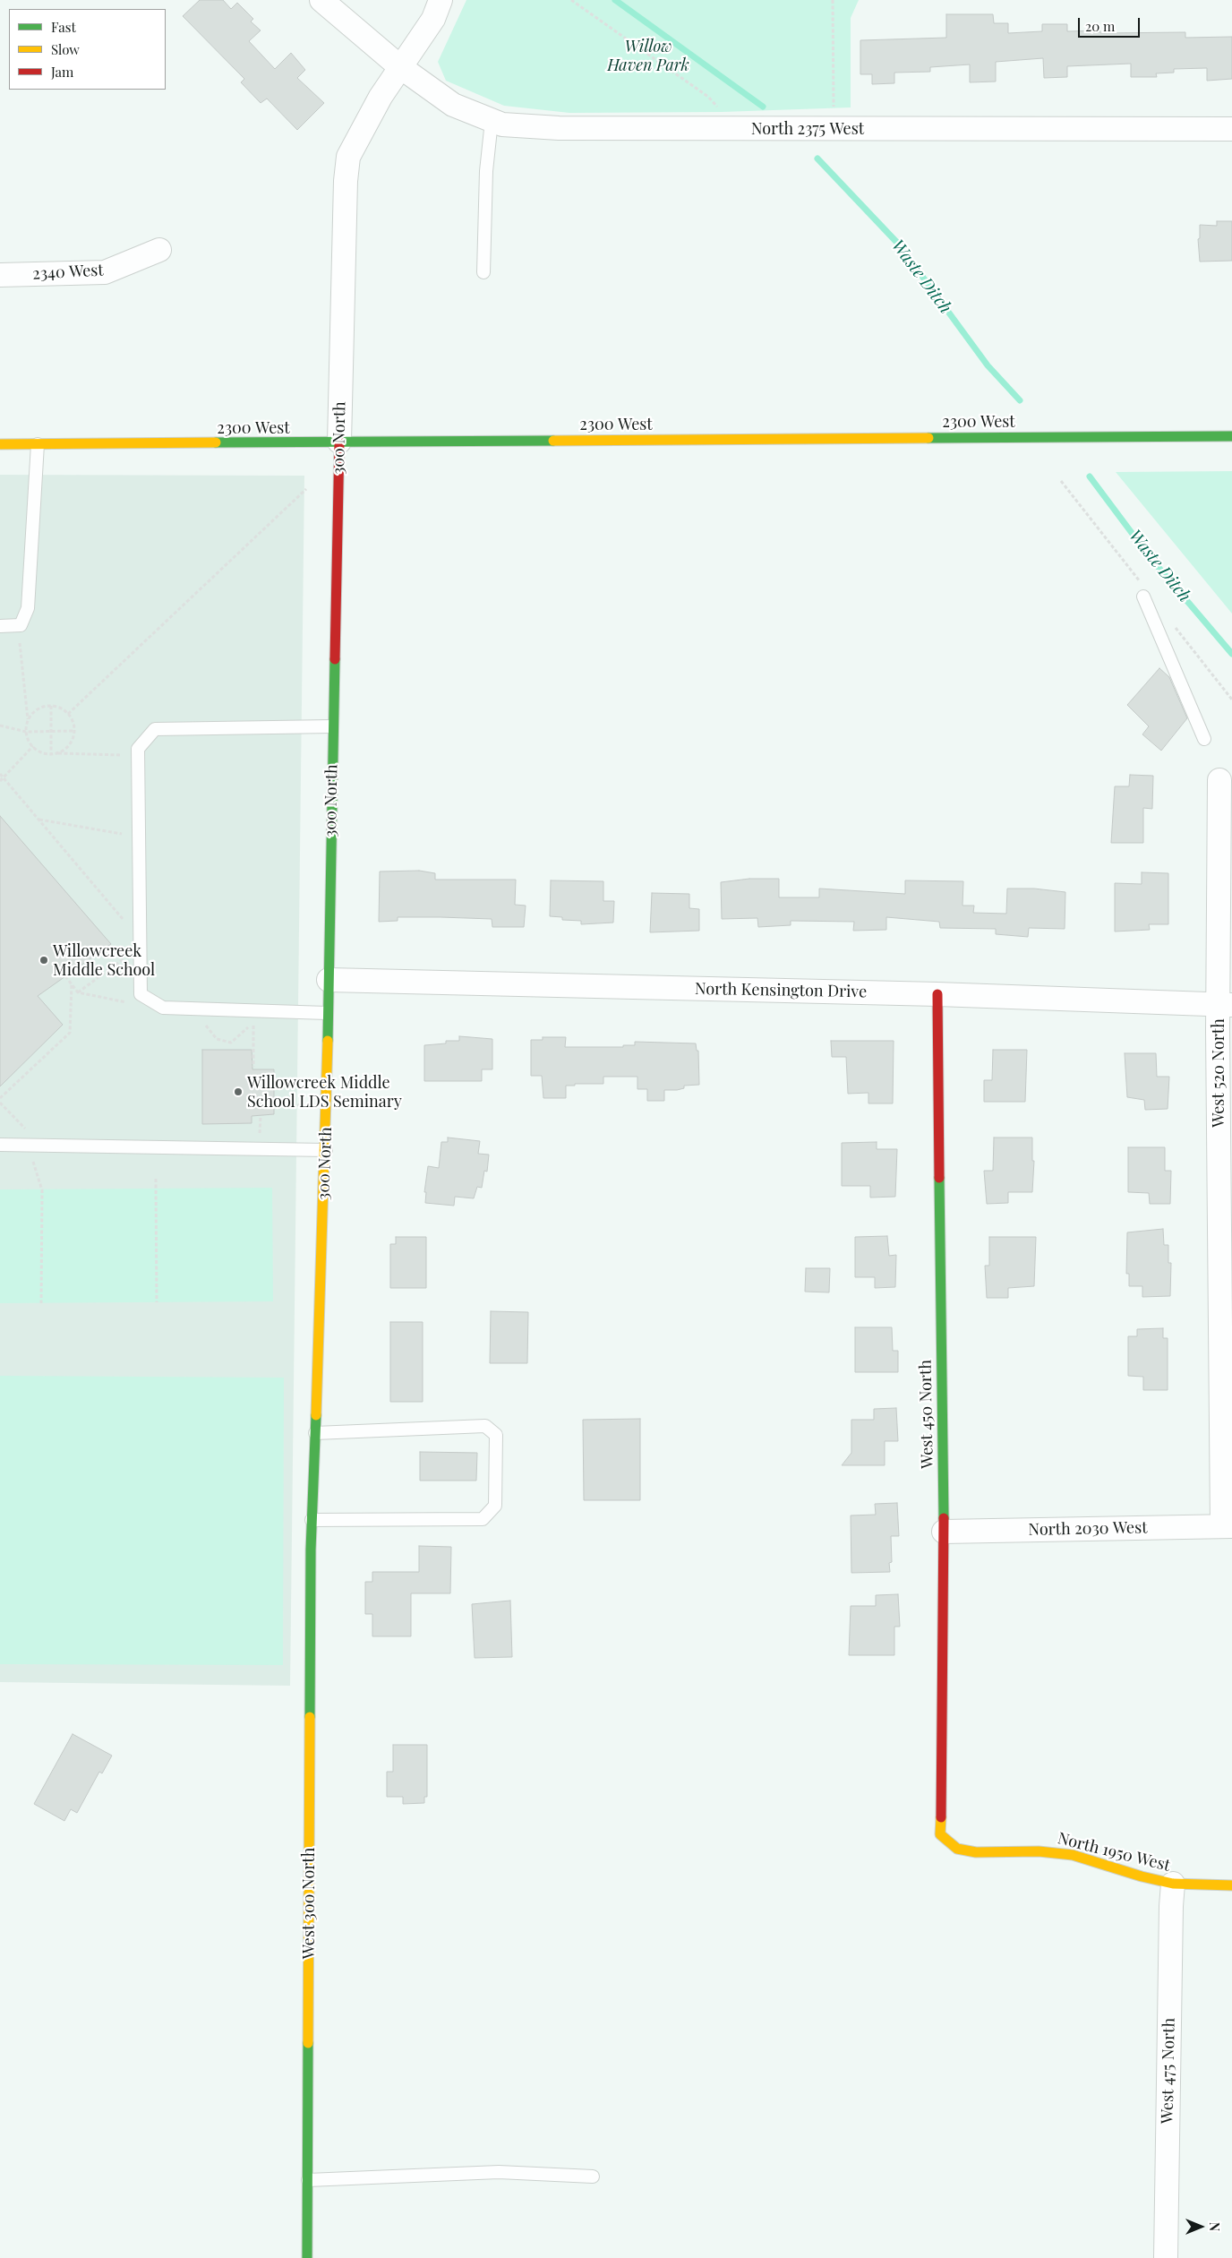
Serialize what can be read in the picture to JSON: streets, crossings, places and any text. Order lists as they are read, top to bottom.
{
  "streets": {
    "street": [
      "North 2375 West",
      "2340 West",
      "2300 West",
      "300 North",
      "North Kensington Drive",
      "West 520 North",
      "West 450 North",
      "North 2030 West",
      "North 1950 West",
      "West 300 North",
      "West 475 North"
    ]
  },
  "crossings": [
    ["North 2375 West", "300 North"],
    ["2300 West", "300 North"],
    ["300 North", "North Kensington Drive"],
    ["300 North", "West 300 North"],
    ["North Kensington Drive", "West 520 North"],
    ["North Kensington Drive", "West 450 North"],
    ["West 520 North", "North 2030 West"],
    ["West 450 North", "North 2030 West"],
    ["West 450 North", "North 1950 West"],
    ["North 1950 West", "West 475 North"]
  ],
  "water": ["Waste Ditch"],
  "parks": ["Willow Haven Park"],
  "places": ["Willowcreek Middle School", "Willowcreek Middle School LDS Seminary"],
  "legend": ["Fast", "Slow", "Jam"],
  "scale_bar": "20 m",
  "north": "right"
}
